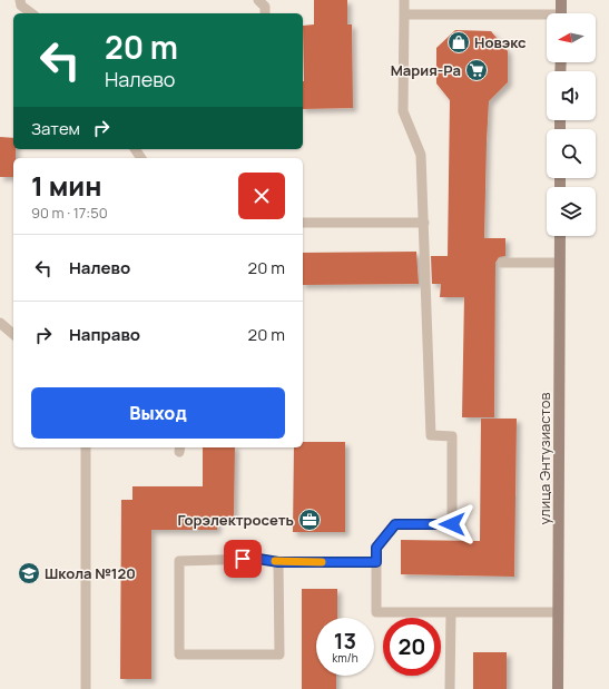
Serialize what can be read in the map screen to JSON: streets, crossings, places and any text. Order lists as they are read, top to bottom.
{
  "streets": {
    "street": ["улица Энтузиастов"]
  },
  "places": {
    "shop": ["Новэкс"],
    "supermarket": ["Мария-Ра"],
    "office": ["Горэлектросеть"],
    "school or university": ["Школа №120"]
  },
  "north": "left",
  "page": {
    "turn": ["20 m", "Налево"],
    "then": "Затем",
    "heading": ["1 мин", "90 m · 17:50"],
    "list": [
      {
        "name": "Налево",
        "value": "20 m"
      },
      {
        "name": "Направо",
        "value": "20 m"
      }
    ],
    "buttons": "Выход",
    "speed": "13 km/h",
    "limit": "20"
  }
}
